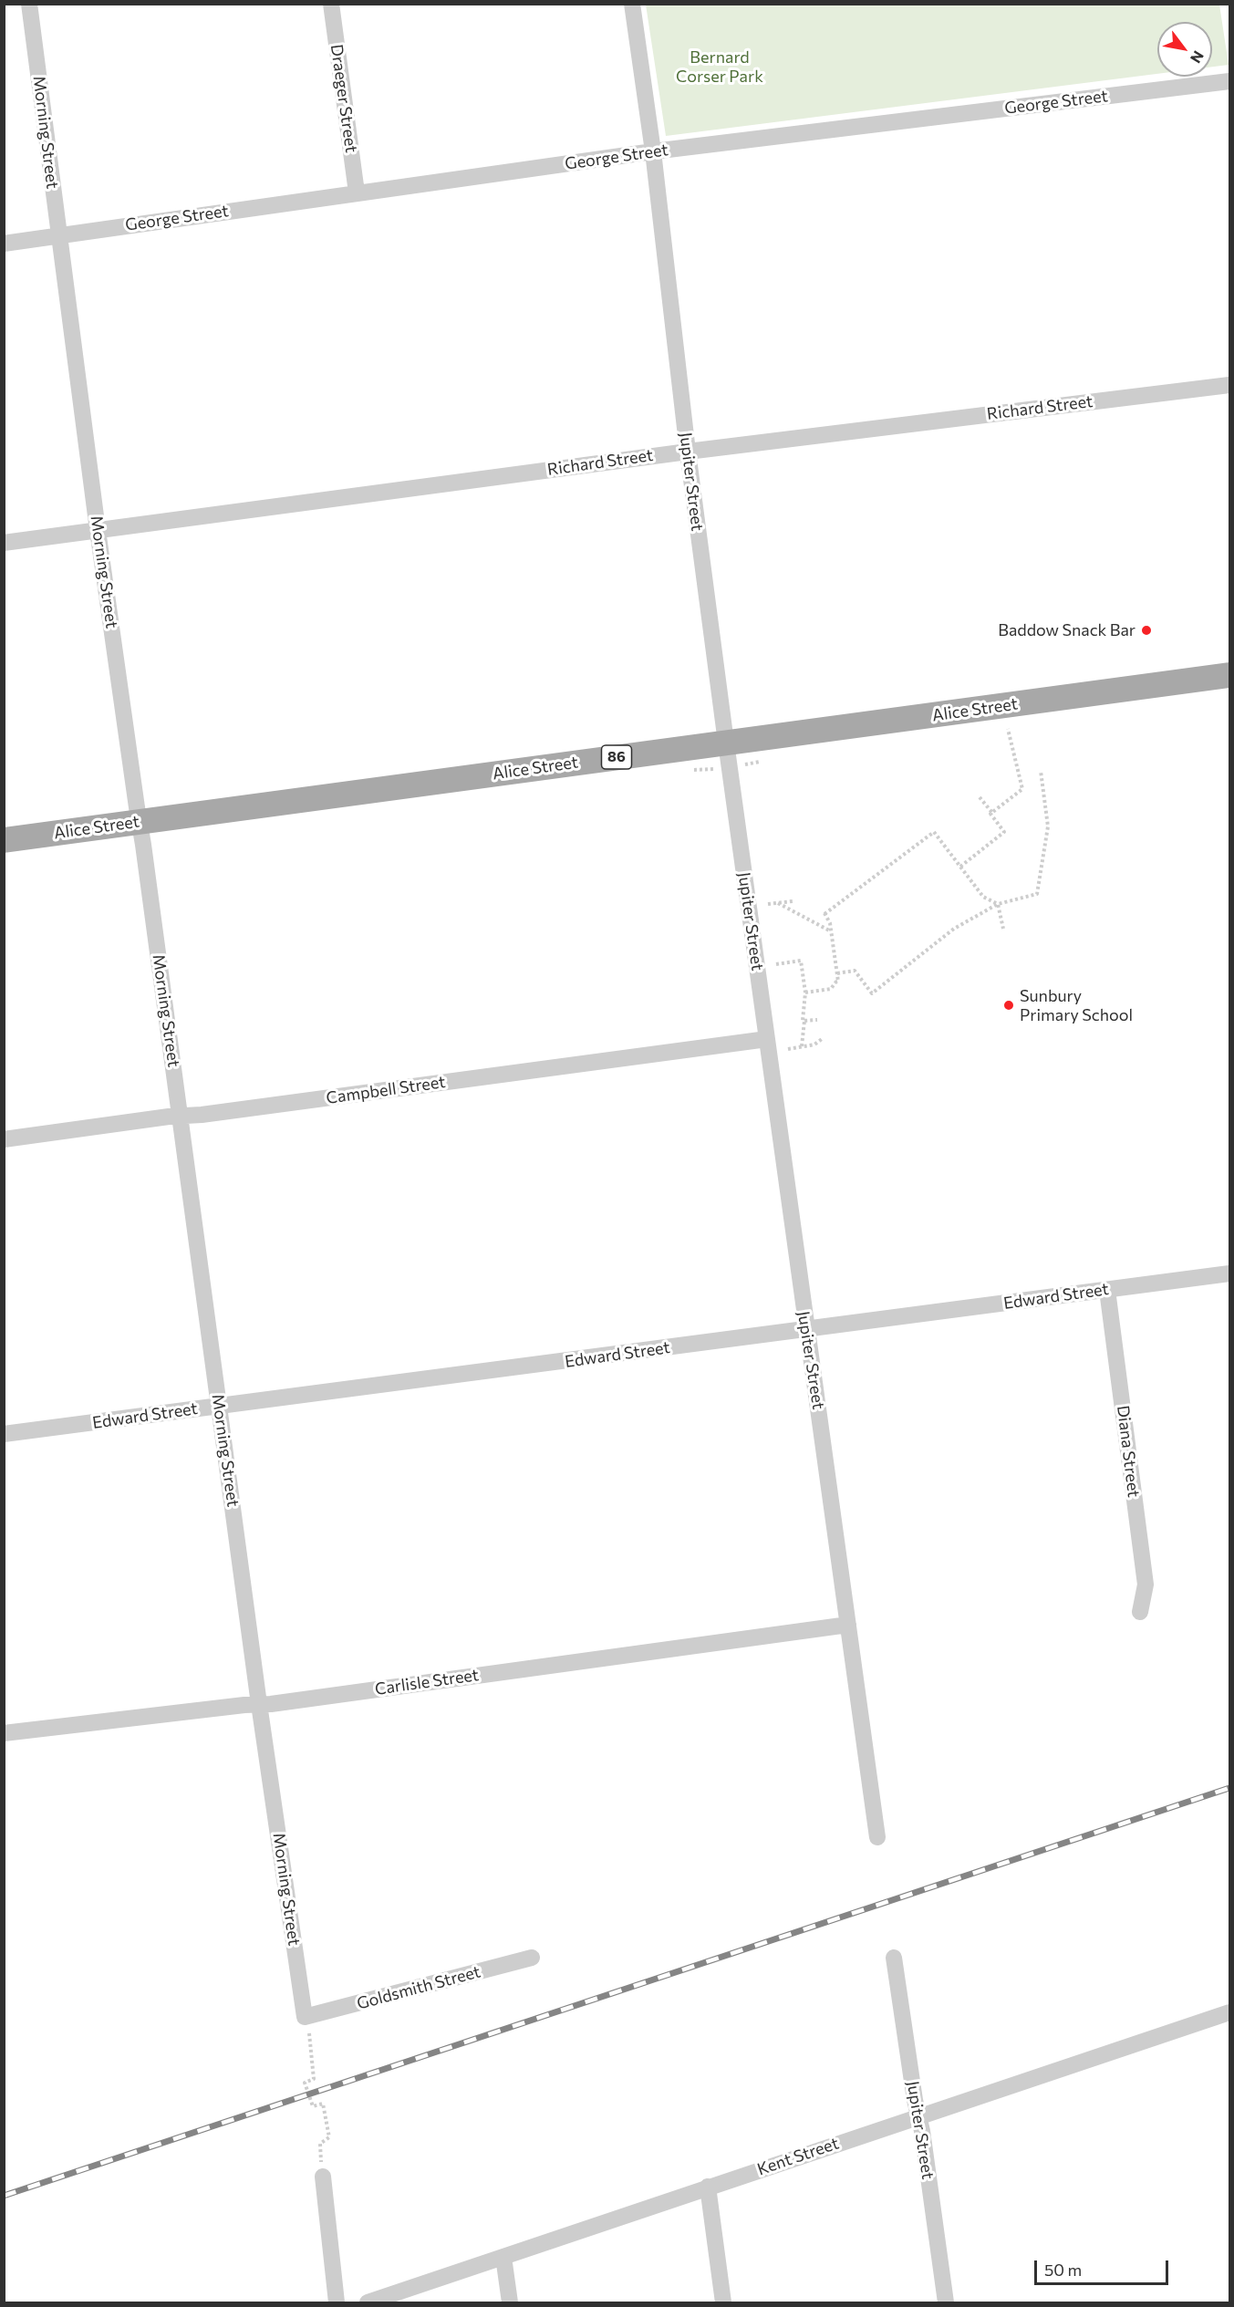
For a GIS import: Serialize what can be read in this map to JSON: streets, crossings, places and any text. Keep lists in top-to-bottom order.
{
  "streets": {
    "main road": ["Alice Street", "86"],
    "street": [
      "Draeger Street",
      "George Street",
      "Morning Street",
      "Richard Street",
      "Jupiter Street",
      "Campbell Street",
      "Edward Street",
      "Diana Street",
      "Carlisle Street",
      "Goldsmith Street",
      "Kent Street"
    ]
  },
  "crossings": [
    ["Draeger Street", "George Street"],
    ["George Street", "Morning Street"],
    ["George Street", "Jupiter Street"],
    ["Morning Street", "Richard Street"],
    ["Morning Street", "Alice Street"],
    ["Morning Street", "Campbell Street"],
    ["Morning Street", "Edward Street"],
    ["Morning Street", "Carlisle Street"],
    ["Morning Street", "Goldsmith Street"],
    ["Richard Street", "Jupiter Street"],
    ["Jupiter Street", "Alice Street"],
    ["Jupiter Street", "Campbell Street"],
    ["Jupiter Street", "Edward Street"],
    ["Jupiter Street", "Carlisle Street"],
    ["Jupiter Street", "Kent Street"],
    ["Edward Street", "Diana Street"]
  ],
  "parks": ["Bernard Corser Park"],
  "places": ["Baddow Snack Bar", "Sunbury Primary School"],
  "scale_bar": "50 m",
  "north": "bottom right"
}
